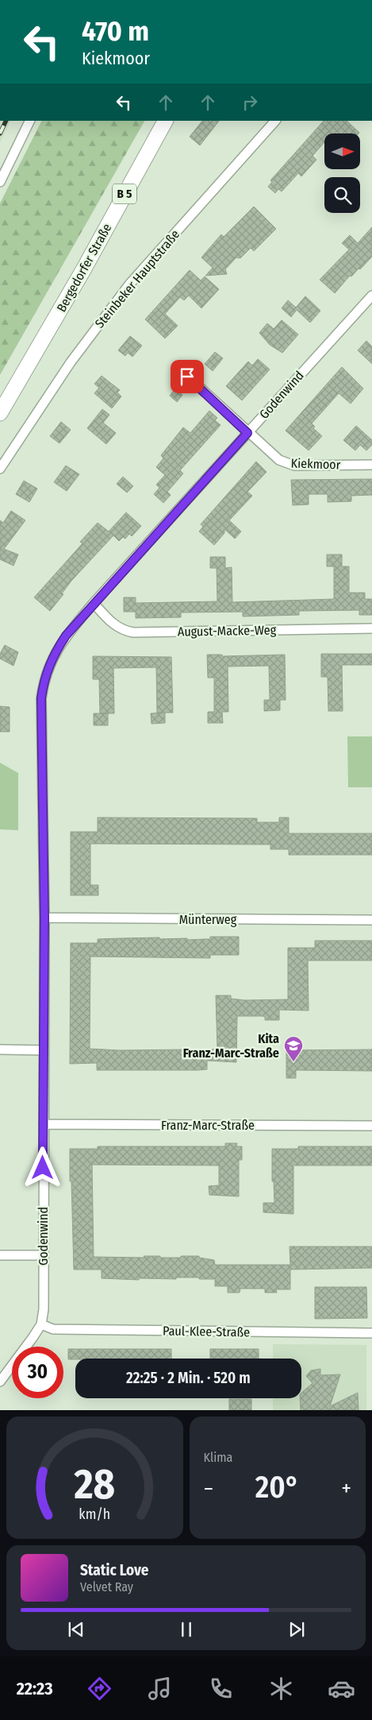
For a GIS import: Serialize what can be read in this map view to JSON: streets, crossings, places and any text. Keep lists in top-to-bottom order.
{
  "streets": {
    "main road": ["B 5", "Bergedorfer Straße"],
    "street": [
      "Steinbeker Hauptstraße",
      "Godenwind",
      "Kiekmoor",
      "August-Macke-Weg",
      "Münterweg",
      "Franz-Marc-Straße",
      "Paul-Klee-Straße"
    ]
  },
  "crossings": [
    ["Godenwind", "Kiekmoor"],
    ["Godenwind", "August-Macke-Weg"],
    ["Godenwind", "Münterweg"],
    ["Godenwind", "Franz-Marc-Straße"],
    ["Godenwind", "Paul-Klee-Straße"]
  ],
  "places": {
    "school or university": ["Kita Franz-Marc-Straße"]
  },
  "north": "right",
  "page": {
    "turn": ["470 m", "Kiekmoor"],
    "limit": "30",
    "trip": "22:25 · 2 Min. · 520 m",
    "tile": "Klima",
    "heat": ["−", "20°", "+"],
    "song": ["Static Love", "Velvet Ray"],
    "tabs": "22:23",
    "gauge": ["28", "km/h"]
  }
}
